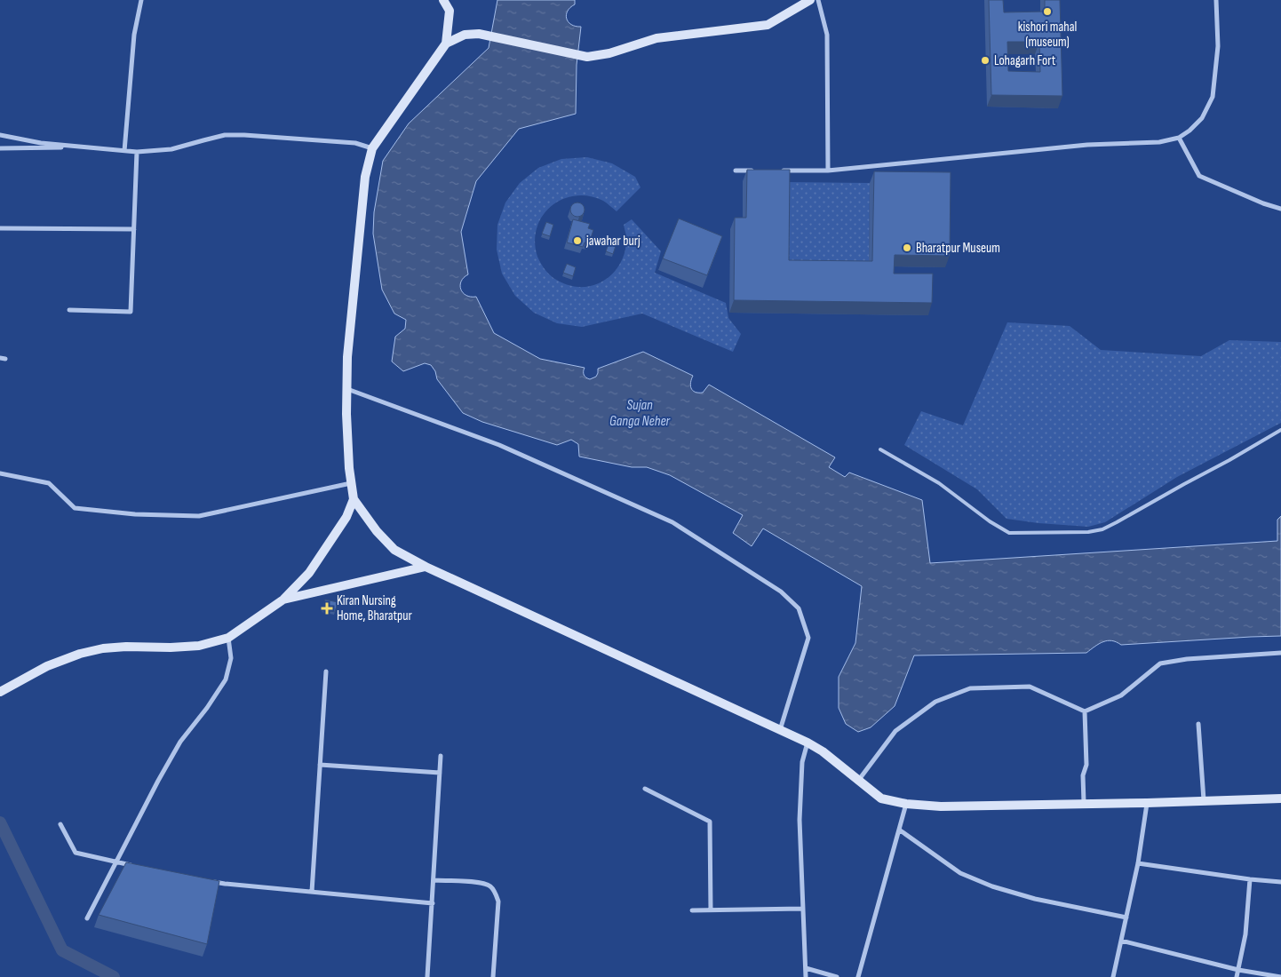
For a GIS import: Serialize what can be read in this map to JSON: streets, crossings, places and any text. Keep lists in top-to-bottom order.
{
  "water": ["Sujan Ganga Neher"],
  "places": {
    "other": [
      "kishori mahal (museum)",
      "Lohagarh Fort",
      "jawahar burj",
      "Bharatpur Museum"
    ],
    "health": ["Kiran Nursing Home, Bharatpur"]
  }
}
